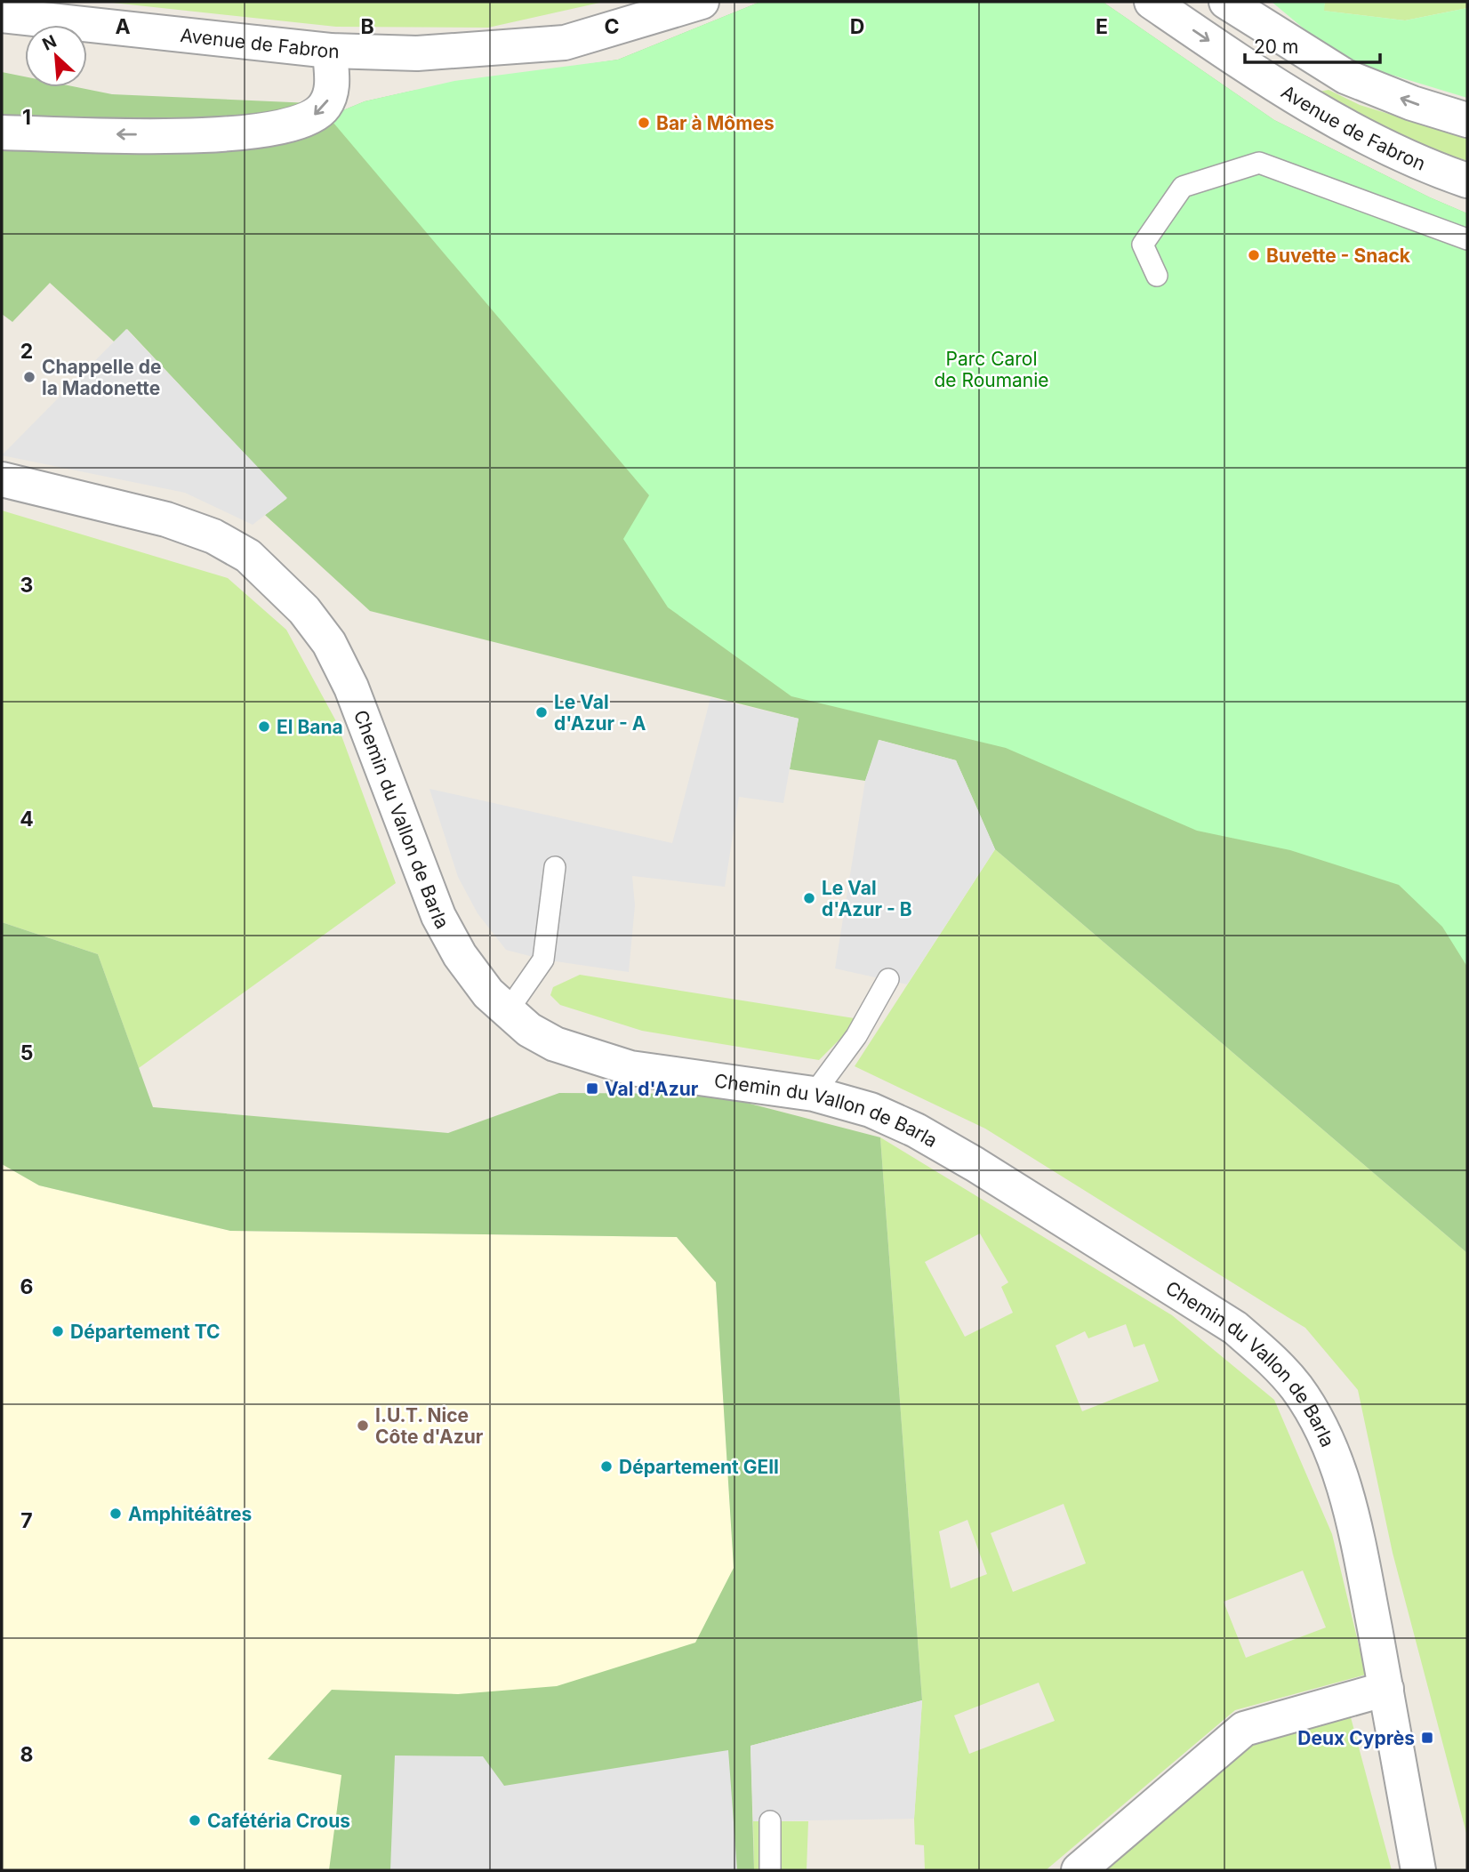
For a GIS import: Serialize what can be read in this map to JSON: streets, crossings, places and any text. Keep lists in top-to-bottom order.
{
  "streets": {
    "street": ["Avenue de Fabron", "Chemin du Vallon de Barla"]
  },
  "parks": ["Parc Carol de Roumanie"],
  "places": {
    "other": [
      "Bar à Mômes",
      "Buvette - Snack",
      "Chappelle de la Madonette",
      "Le Val d'Azur - A",
      "El Bana",
      "Le Val d'Azur - B",
      "Département TC",
      "I.U.T. Nice Côte d'Azur",
      "Département GEII",
      "Amphitéâtres",
      "Cafétéria Crous"
    ],
    "transit": ["Val d'Azur", "Deux Cyprès"]
  },
  "scale_bar": "20 m",
  "north": "top left",
  "grid": {
    "columns": [
      "A",
      "B",
      "C",
      "D",
      "E"
    ],
    "rows": [
      "1",
      "2",
      "3",
      "4",
      "5",
      "6",
      "7",
      "8"
    ]
  }
}
